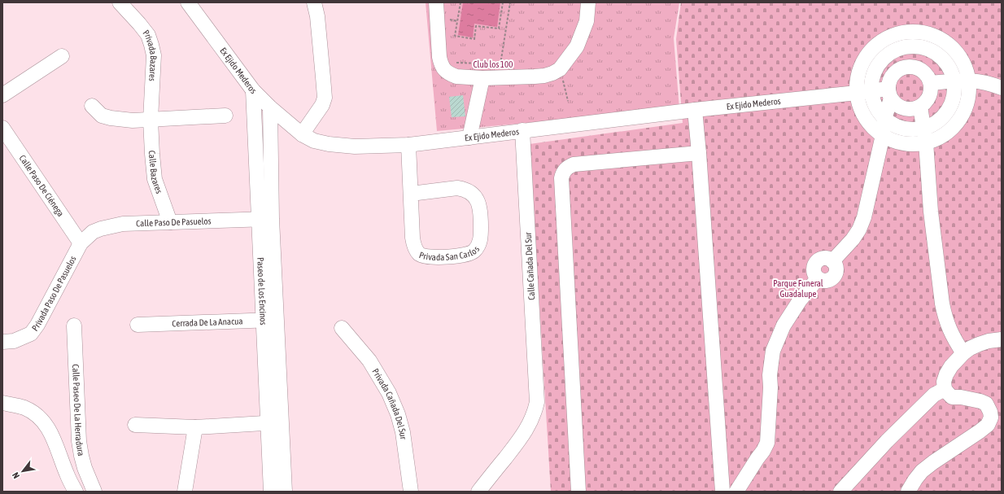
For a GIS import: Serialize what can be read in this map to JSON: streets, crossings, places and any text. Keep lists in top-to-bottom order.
{
  "streets": {
    "street": [
      "Privada Bazares",
      "Ex Ejido Mederos",
      "Calle Bazares",
      "Calle Paso De Ciénega",
      "Calle Paso De Pasuelos",
      "Privada San Carlos",
      "Calle Cañada Del Sur",
      "Paseo de Los Encinos",
      "Privada Paso De Pasuelos",
      "Cerrada De La Anacua",
      "Privada Cañada Del Sur",
      "Calle Paseo De La Herradura"
    ]
  },
  "crossings": [
    ["Privada Bazares", "Calle Bazares"],
    ["Ex Ejido Mederos", "Privada San Carlos"],
    ["Ex Ejido Mederos", "Calle Cañada Del Sur"],
    ["Ex Ejido Mederos", "Paseo de Los Encinos"],
    ["Calle Bazares", "Calle Paso De Pasuelos"],
    ["Calle Paso De Ciénega", "Calle Paso De Pasuelos"],
    ["Calle Paso De Ciénega", "Privada Paso De Pasuelos"],
    ["Calle Paso De Pasuelos", "Paseo de Los Encinos"],
    ["Calle Paso De Pasuelos", "Privada Paso De Pasuelos"],
    ["Paseo de Los Encinos", "Cerrada De La Anacua"]
  ],
  "parks": ["Club los 100", "Parque Funeral Guadalupe"],
  "north": "bottom left"
}
